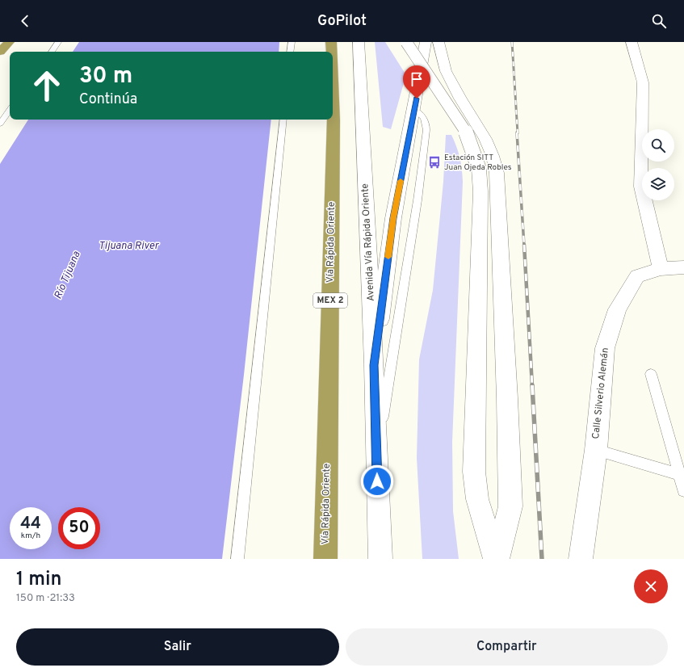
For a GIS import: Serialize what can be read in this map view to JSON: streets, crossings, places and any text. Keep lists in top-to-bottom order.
{
  "streets": {
    "highway": ["Vía Rápida Oriente", "MEX 2"],
    "main road": ["Avenida Vía Rápida Oriente", "Calle Silverio Alemán"]
  },
  "water": ["Tijuana River", "Río Tijuana"],
  "places": {
    "bus stop": ["Estación SITT Juan Ojeda Robles"]
  },
  "page": {
    "header": "GoPilot",
    "turn": ["30 m", "Continúa"],
    "speed": "44 km/h",
    "limit": "50",
    "heading": ["1 min", "150 m · 21:33"],
    "buttons": ["Salir", "Compartir"]
  }
}
